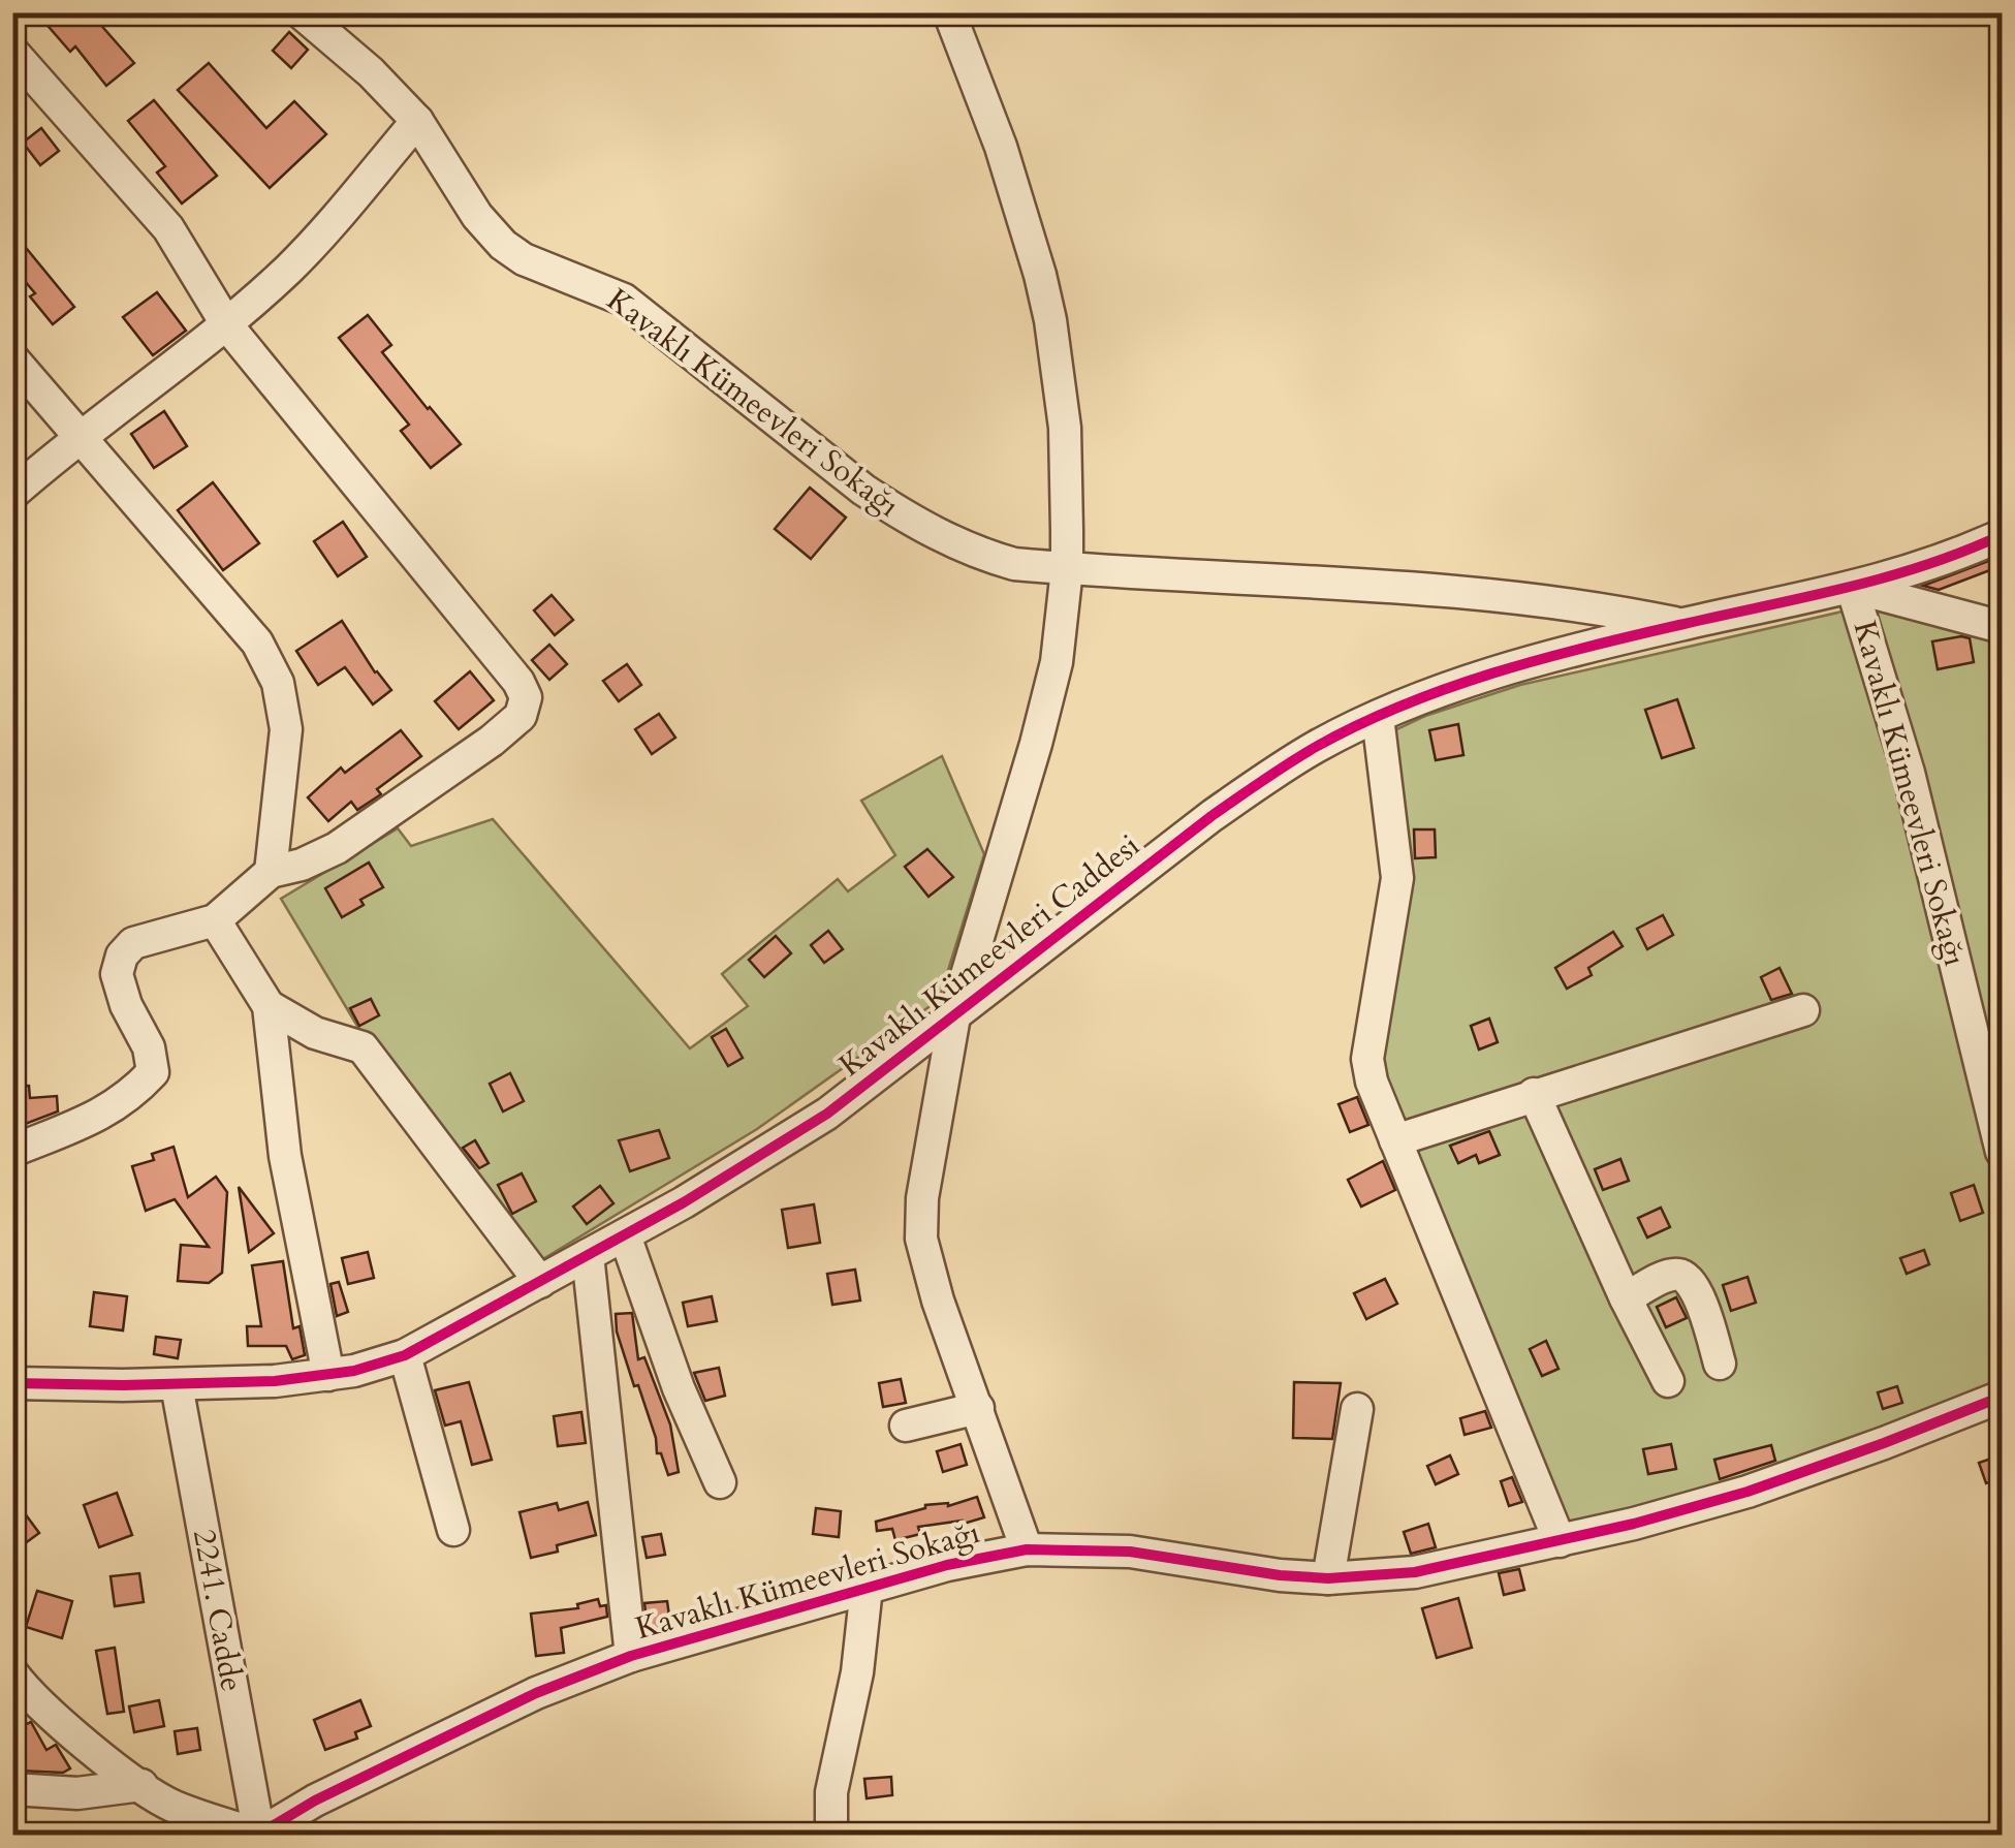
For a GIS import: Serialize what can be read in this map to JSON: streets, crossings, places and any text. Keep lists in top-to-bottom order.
{
  "streets": {
    "street": ["Kavaklı Kümeevleri Sokağı", "Kavaklı Kümeevleri Caddesi", "2241. Cadde"]
  },
  "crossings": [
    ["Kavaklı Kümeevleri Sokağı", "Kavaklı Kümeevleri Caddesi"],
    ["Kavaklı Kümeevleri Sokağı", "2241. Cadde"],
    ["Kavaklı Kümeevleri Caddesi", "2241. Cadde"]
  ]
}
